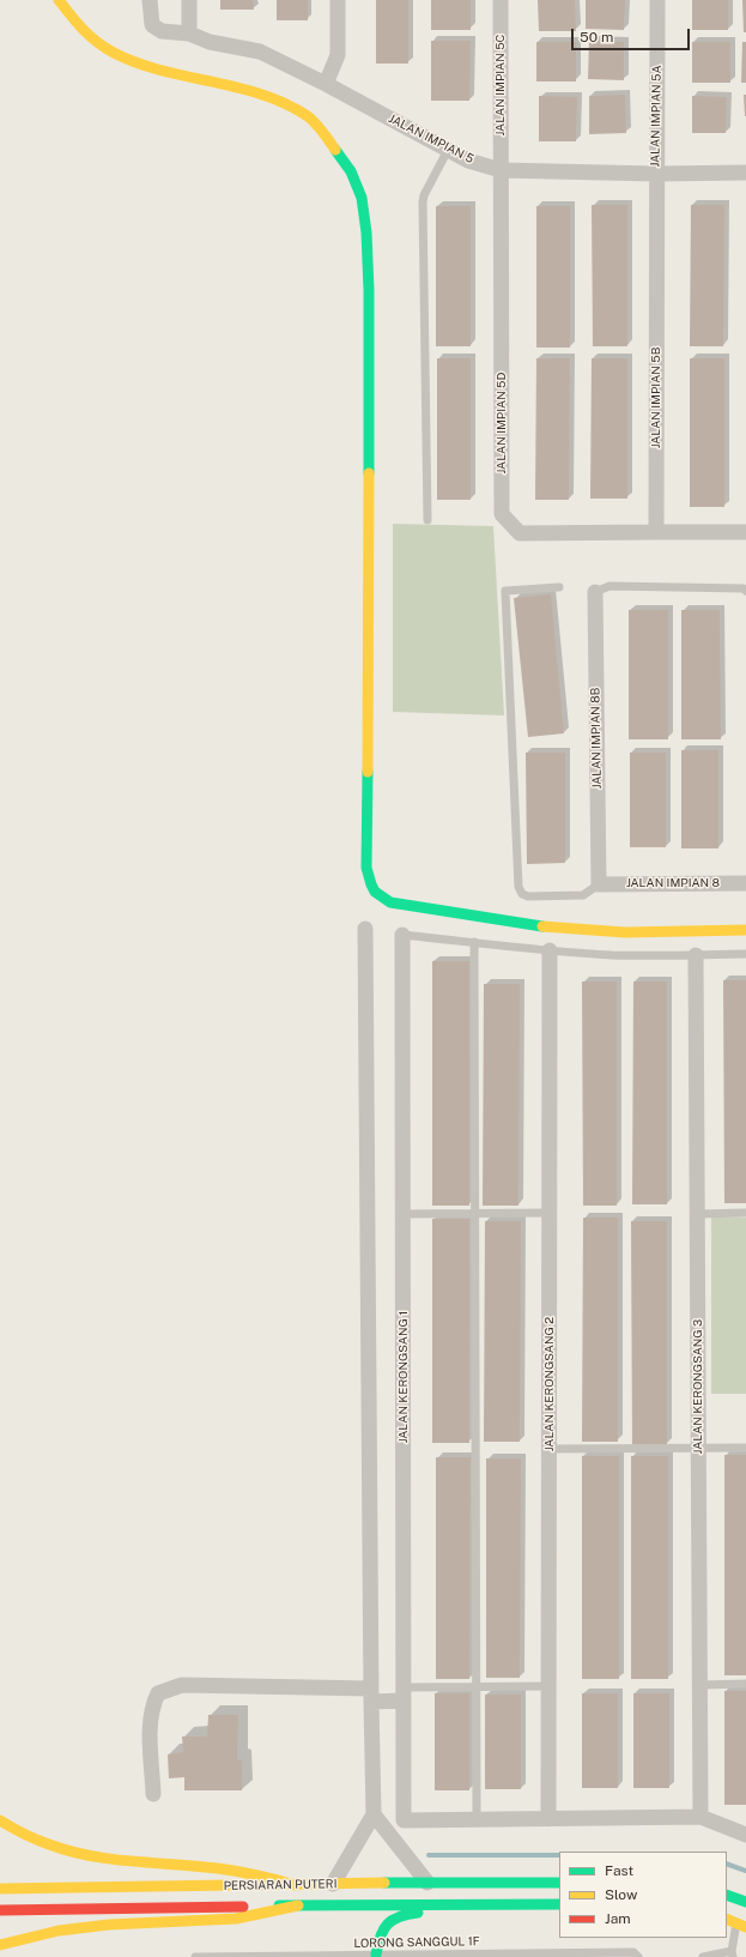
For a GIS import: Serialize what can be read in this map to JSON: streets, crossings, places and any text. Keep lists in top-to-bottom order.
{
  "streets": {
    "main road": ["PERSIARAN PUTERI"],
    "street": [
      "JALAN IMPIAN 5C",
      "JALAN IMPIAN 5A",
      "JALAN IMPIAN 5",
      "JALAN IMPIAN 5B",
      "JALAN IMPIAN 5D",
      "JALAN IMPIAN 8B",
      "JALAN IMPIAN 8",
      "JALAN KERONGSANG 1",
      "JALAN KERONGSANG 2",
      "JALAN KERONGSANG 3"
    ],
    "lane": ["LORONG SANGGUL 1F"]
  },
  "crossings": [
    ["JALAN IMPIAN 5C", "JALAN IMPIAN 5"],
    ["JALAN IMPIAN 5C", "JALAN IMPIAN 5D"],
    ["JALAN IMPIAN 5A", "JALAN IMPIAN 5"],
    ["JALAN IMPIAN 5A", "JALAN IMPIAN 5B"],
    ["JALAN IMPIAN 5", "JALAN IMPIAN 5B"],
    ["JALAN IMPIAN 5", "JALAN IMPIAN 5D"],
    ["JALAN IMPIAN 5B", "JALAN IMPIAN 5D"],
    ["JALAN IMPIAN 8B", "JALAN IMPIAN 8"]
  ],
  "legend": ["Fast", "Slow", "Jam"],
  "scale_bar": "50 m"
}
